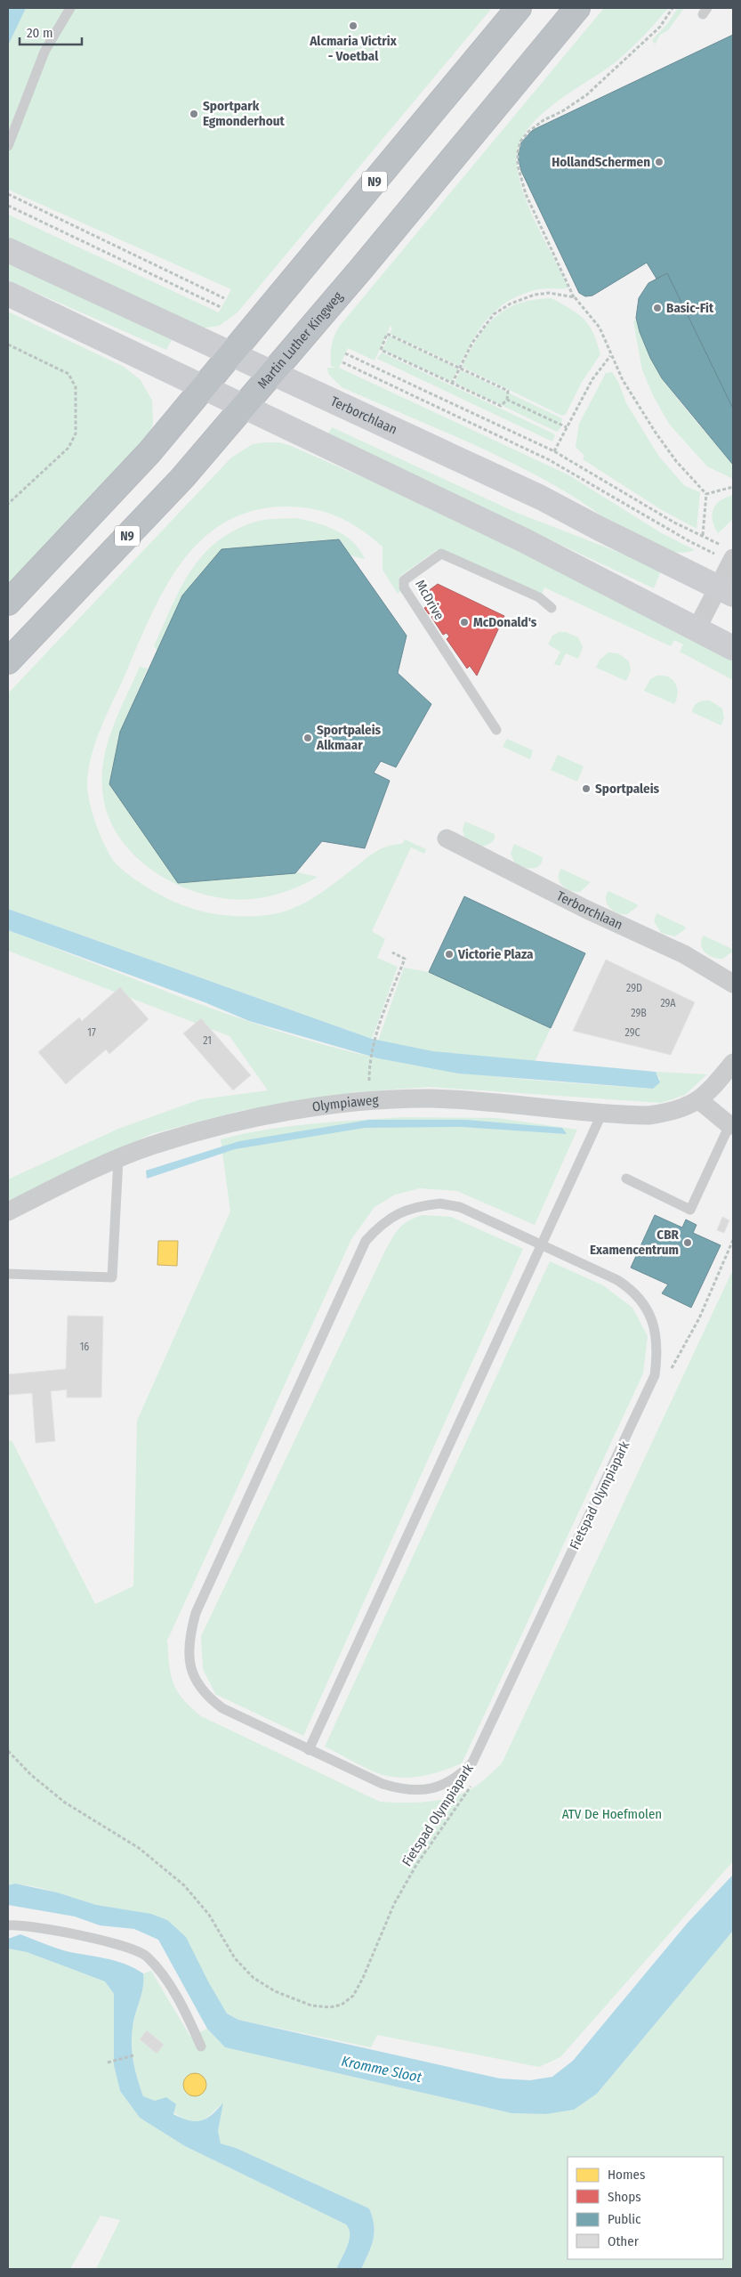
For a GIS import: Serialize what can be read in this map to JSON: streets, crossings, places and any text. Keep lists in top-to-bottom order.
{
  "streets": {
    "highway": ["N9", "Martin Luther Kingweg"],
    "main road": ["Terborchlaan"],
    "street": ["Olympiaweg"],
    "lane": ["McDrive"],
    "path": ["Fietspad Olympiapark"]
  },
  "crossings": [
    ["N9", "Terborchlaan"],
    ["Martin Luther Kingweg", "Terborchlaan"]
  ],
  "water": ["Kromme Sloot"],
  "parks": ["ATV De Hoefmolen"],
  "places": [
    "Alcmaria Victrix - Voetbal",
    "Sportpark Egmonderhout",
    "HollandSchermen",
    "Basic-Fit",
    "McDonald's",
    "Sportpaleis Alkmaar",
    "Sportpaleis",
    "Victorie Plaza",
    "CBR Examencentrum"
  ],
  "house_numbers": [
    "29D",
    "29A",
    "29B",
    "17",
    "29C",
    "21",
    "16"
  ],
  "legend": [
    "Homes",
    "Shops",
    "Public",
    "Other"
  ],
  "scale_bar": "20 m"
}
